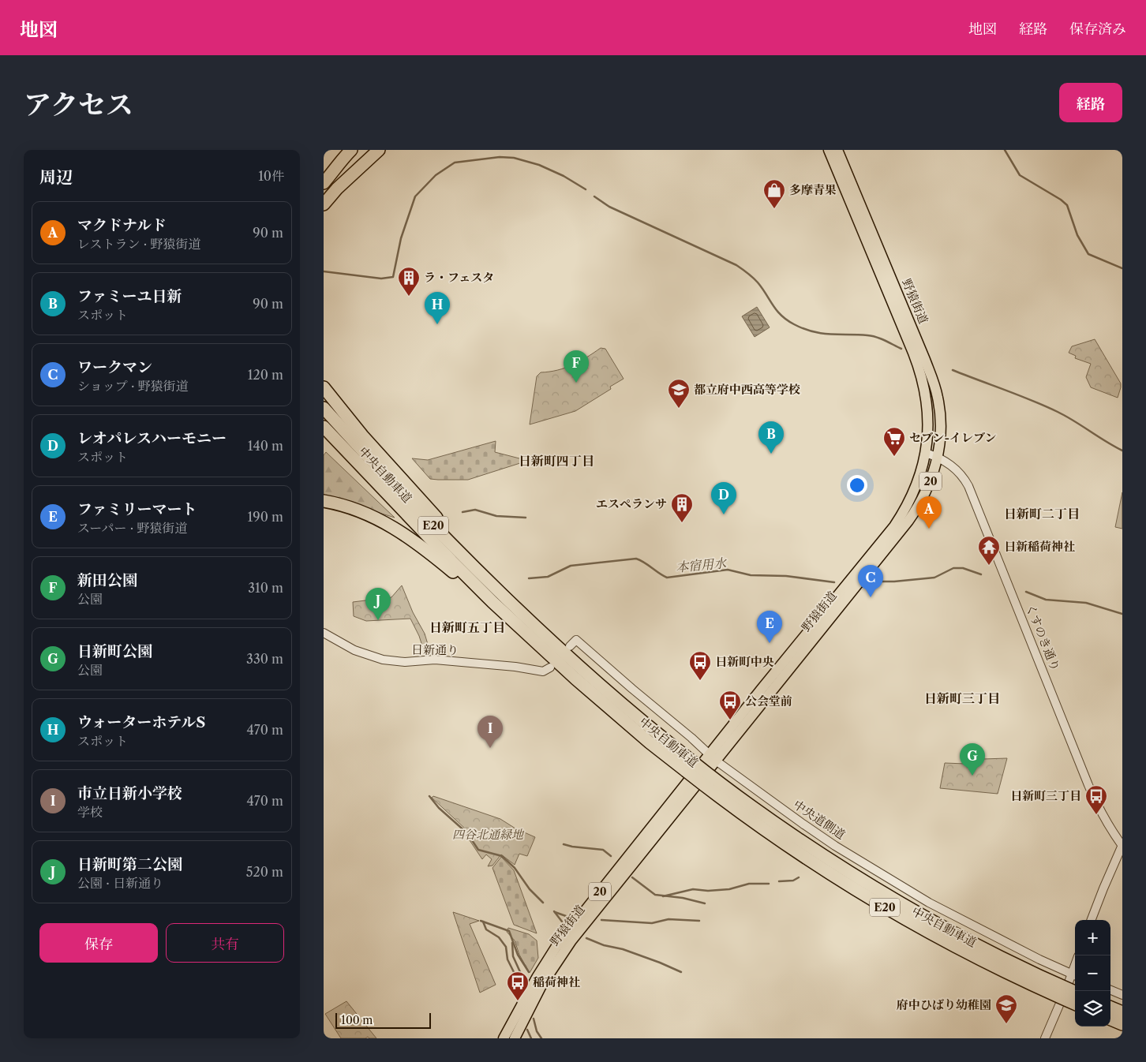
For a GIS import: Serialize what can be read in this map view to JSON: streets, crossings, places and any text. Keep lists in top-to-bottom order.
{
  "streets": {
    "highway": ["中央自動車道", "E20"],
    "main road": ["野猿街道", "20"],
    "street": ["くすのき通り", "日新通り", "中央道側道"]
  },
  "crossings": [
    ["野猿街道", "くすのき通り"],
    ["野猿街道", "中央道側道"]
  ],
  "districts": [
    "日新町四丁目",
    "日新町二丁目",
    "日新町五丁目",
    "日新町三丁目"
  ],
  "water": ["本宿用水"],
  "parks": ["四谷北通緑地"],
  "places": {
    "shop": ["多摩青果"],
    "building": ["ラ・フェスタ", "エスペランサ"],
    "school or university": ["都立府中西高等学校", "府中ひばり幼稚園"],
    "supermarket": ["セブン-イレブン"],
    "temple": ["日新稲荷神社"],
    "bus stop": [
      "日新町中央",
      "公会堂前",
      "日新町三丁目",
      "稲荷神社"
    ]
  },
  "scale_bar": "100 m",
  "page": {
    "header": "地図",
    "nav": ["地図", "経路", "保存済み"],
    "title": "アクセス",
    "buttons": [
      "経路",
      ["保存", "共有"]
    ],
    "heading": ["周辺", "10件"],
    "list": [
      {
        "mark": "A",
        "name": "マクドナルド",
        "note": "レストラン · 野猿街道",
        "value": "90 m"
      },
      {
        "mark": "B",
        "name": "ファミーユ日新",
        "note": "スポット",
        "value": "90 m"
      },
      {
        "mark": "C",
        "name": "ワークマン",
        "note": "ショップ · 野猿街道",
        "value": "120 m"
      },
      {
        "mark": "D",
        "name": "レオパレスハーモニー",
        "note": "スポット",
        "value": "140 m"
      },
      {
        "mark": "E",
        "name": "ファミリーマート",
        "note": "スーパー · 野猿街道",
        "value": "190 m"
      },
      {
        "mark": "F",
        "name": "新田公園",
        "note": "公園",
        "value": "310 m"
      },
      {
        "mark": "G",
        "name": "日新町公園",
        "note": "公園",
        "value": "330 m"
      },
      {
        "mark": "H",
        "name": "ウォーターホテルS",
        "note": "スポット",
        "value": "470 m"
      },
      {
        "mark": "I",
        "name": "市立日新小学校",
        "note": "学校",
        "value": "470 m"
      },
      {
        "mark": "J",
        "name": "日新町第二公園",
        "note": "公園 · 日新通り",
        "value": "520 m"
      }
    ],
    "pins": [
      "H",
      "F",
      "B",
      "D",
      "A",
      "C",
      "J",
      "E",
      "I",
      "G"
    ],
    "map_buttons": ["+", "−"],
    "scale": "100 m"
  }
}
